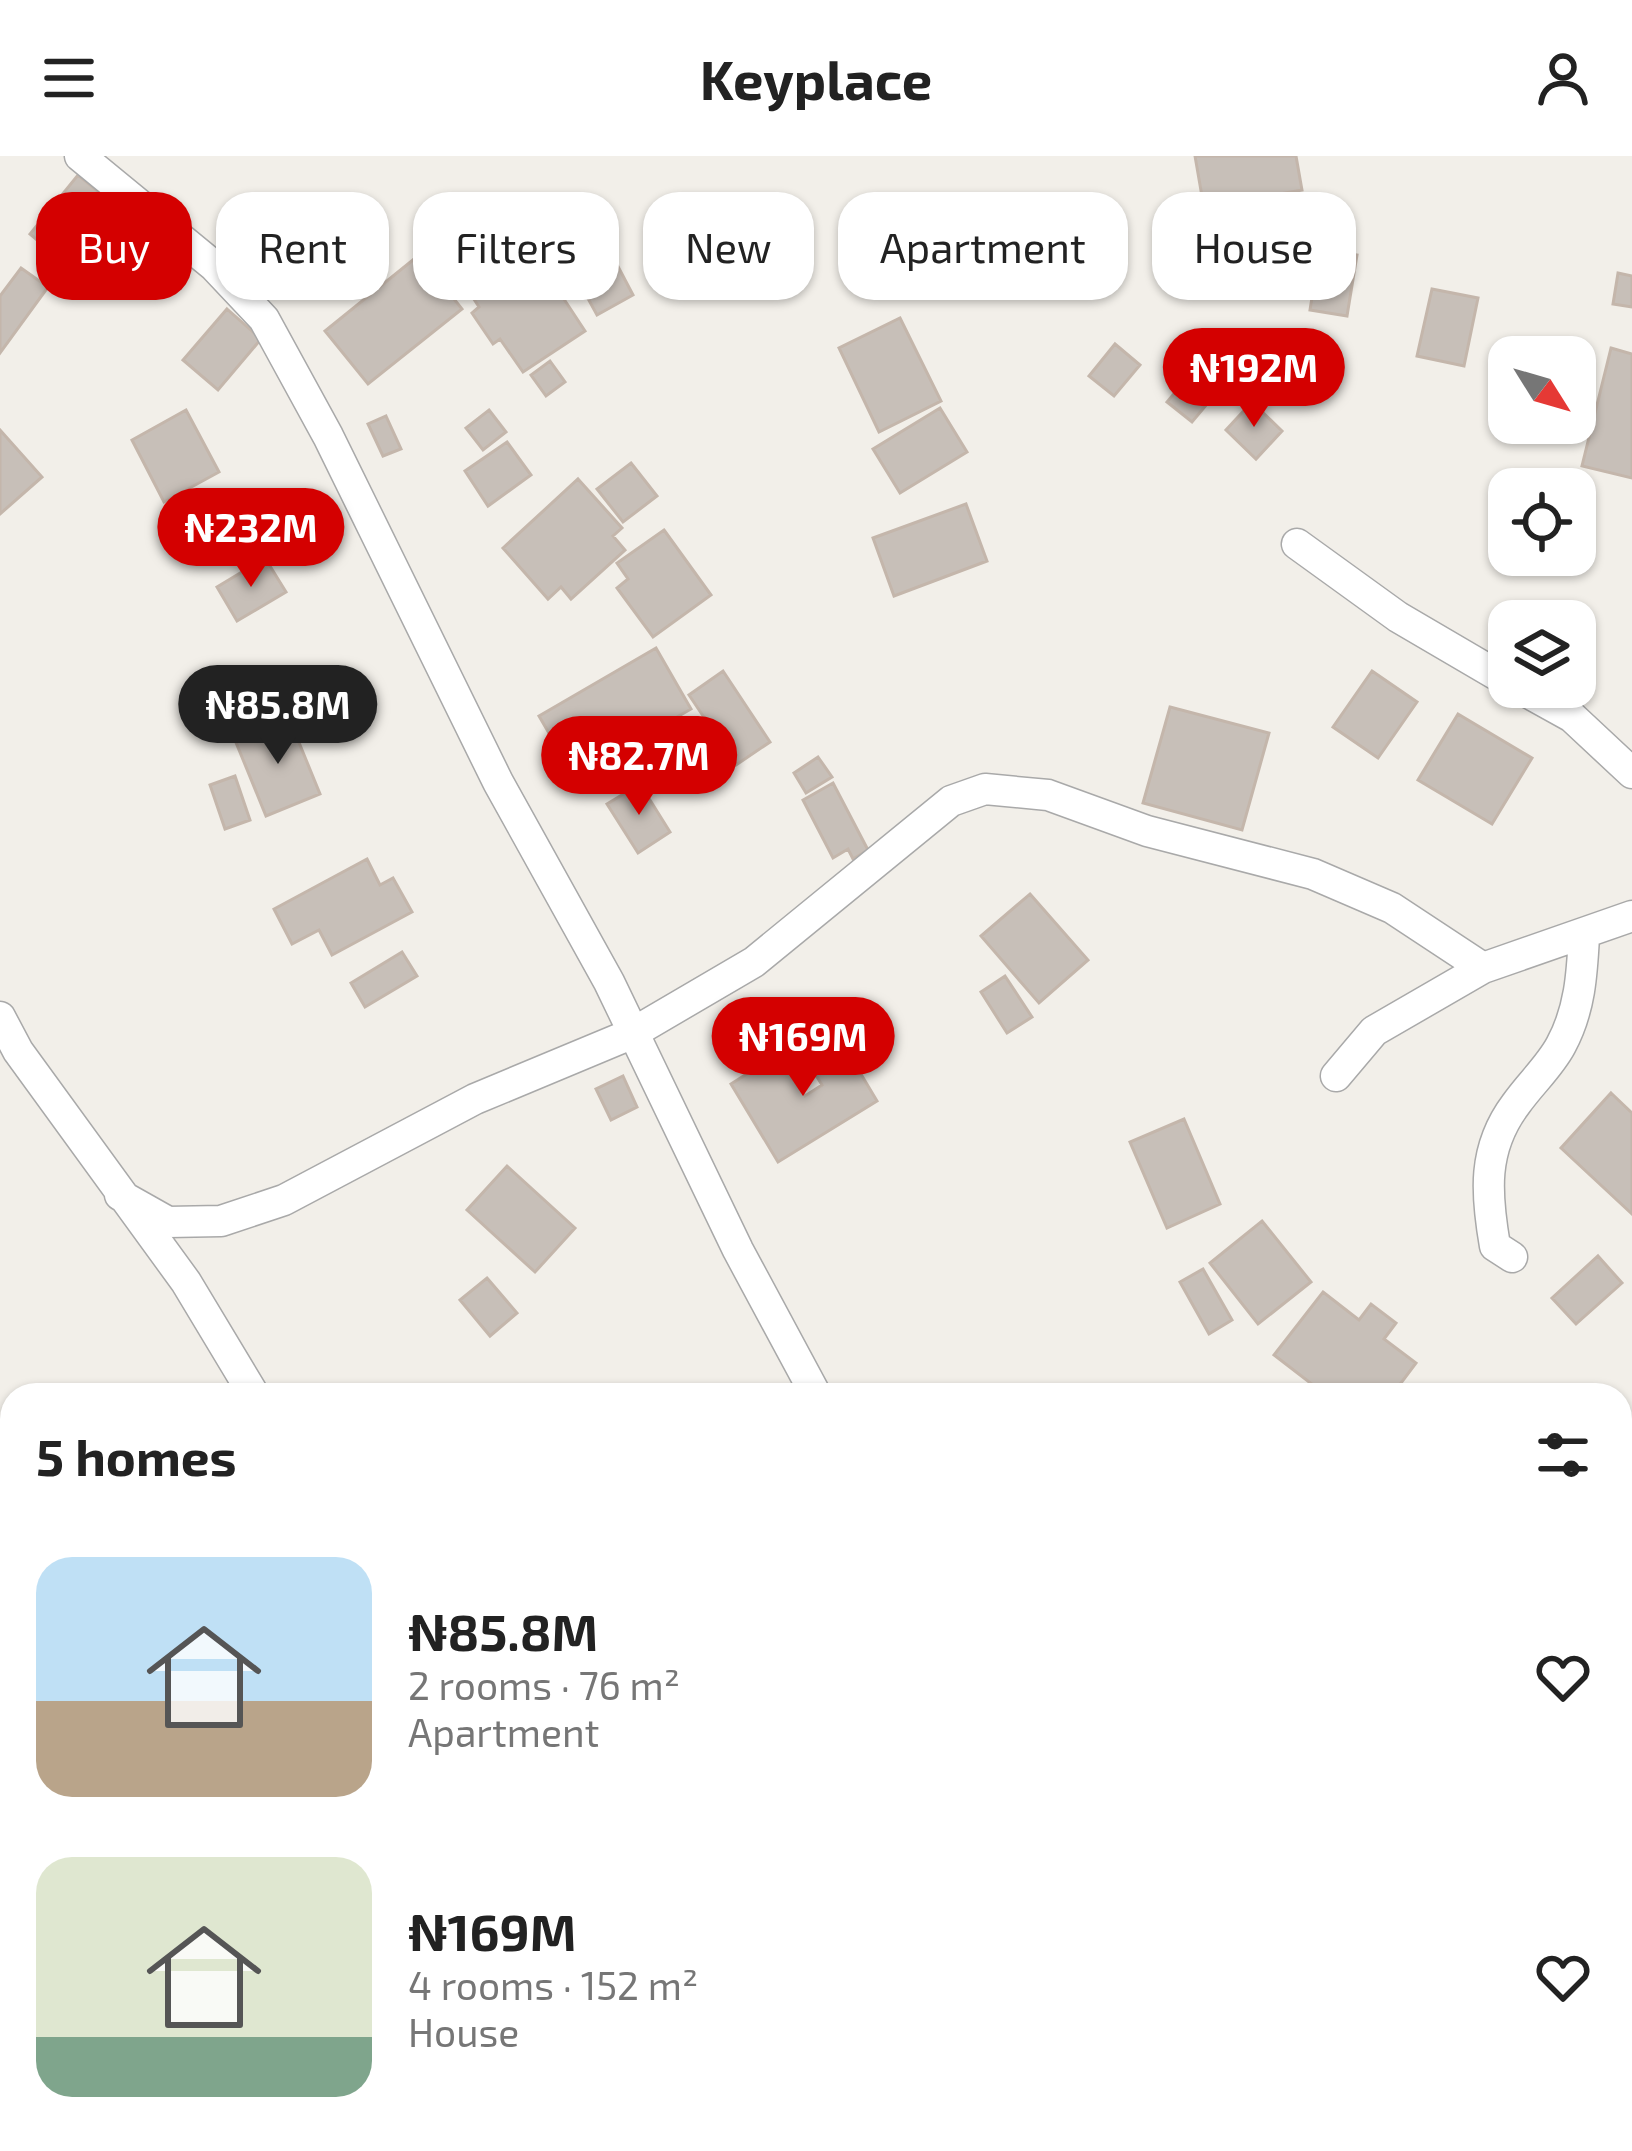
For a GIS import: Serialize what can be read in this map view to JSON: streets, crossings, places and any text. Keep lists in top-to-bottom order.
{
  "north": "bottom right",
  "page": {
    "header": "Keyplace",
    "chip": [
      "Buy",
      "Rent",
      "Filters",
      "New",
      "Apartment",
      "House"
    ],
    "price": [
      "₦192M",
      "₦232M",
      "₦85.8M",
      "₦82.7M",
      "₦169M"
    ],
    "heading": "5 homes",
    "list": [
      {
        "name": "₦85.8M",
        "note": "2 rooms · 76 m² · Apartment"
      },
      {
        "name": "₦169M",
        "note": "4 rooms · 152 m² · House"
      }
    ]
  }
}
